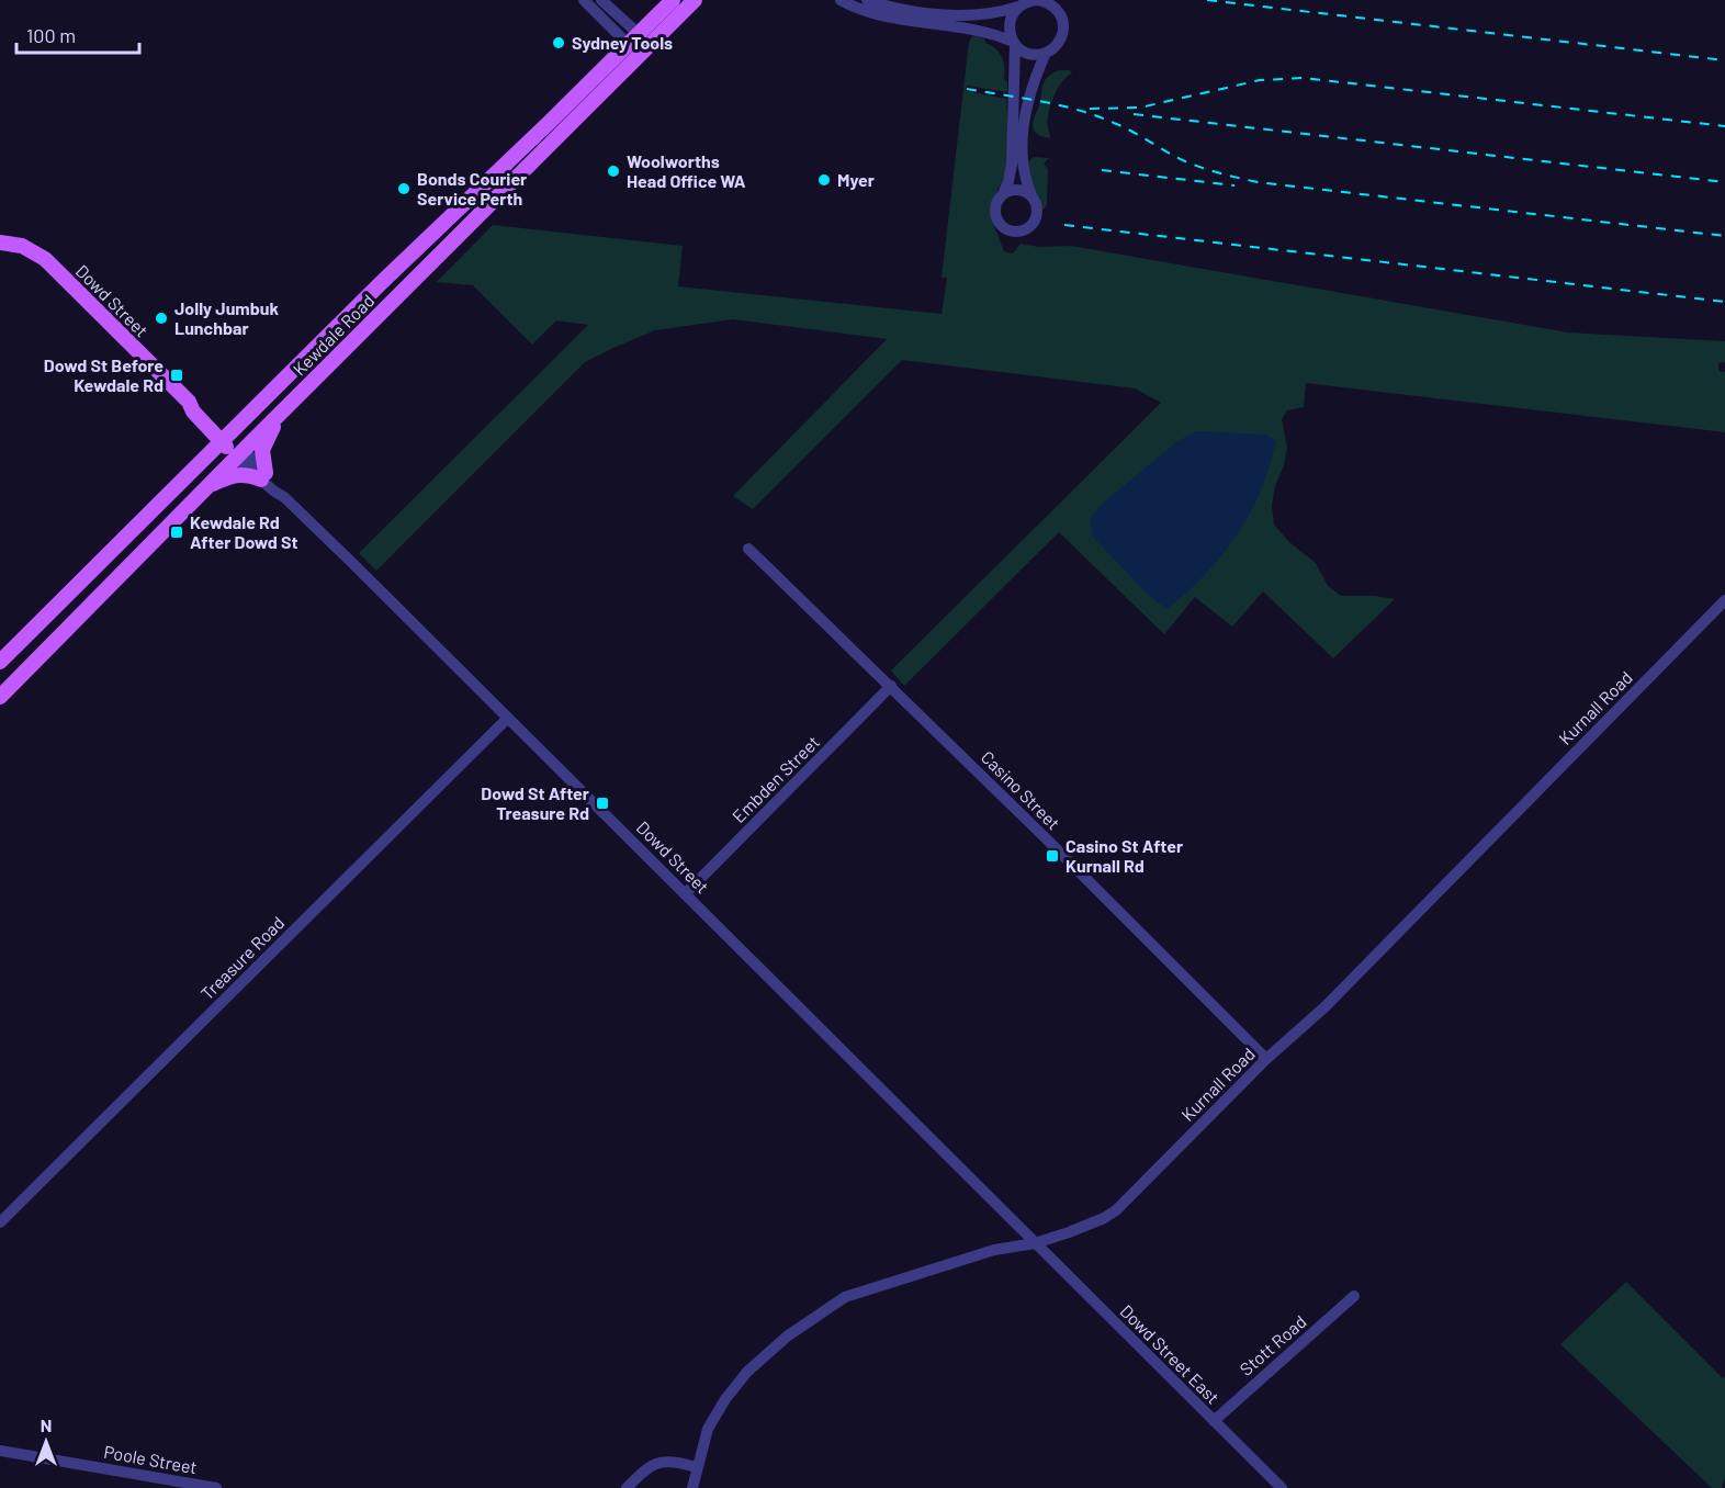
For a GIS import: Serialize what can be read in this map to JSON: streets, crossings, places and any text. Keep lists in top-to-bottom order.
{
  "streets": {
    "main road": ["Dowd Street", "Kewdale Road"],
    "street": [
      "Kurnall Road",
      "Embden Street",
      "Casino Street",
      "Treasure Road",
      "Stott Road",
      "Dowd Street East",
      "Poole Street"
    ]
  },
  "crossings": [
    ["Dowd Street", "Kewdale Road"],
    ["Dowd Street", "Kurnall Road"],
    ["Dowd Street", "Embden Street"],
    ["Dowd Street", "Treasure Road"],
    ["Dowd Street", "Dowd Street East"],
    ["Kurnall Road", "Casino Street"],
    ["Kurnall Road", "Dowd Street East"],
    ["Embden Street", "Casino Street"],
    ["Stott Road", "Dowd Street East"]
  ],
  "places": {
    "other": [
      "Sydney Tools",
      "Woolworths Head Office WA",
      "Myer",
      "Bonds Courier Service Perth",
      "Jolly Jumbuk Lunchbar"
    ],
    "transit": [
      "Dowd St Before Kewdale Rd",
      "Kewdale Rd After Dowd St",
      "Dowd St After Treasure Rd",
      "Casino St After Kurnall Rd"
    ]
  },
  "scale_bar": "100 m",
  "north": "top"
}
